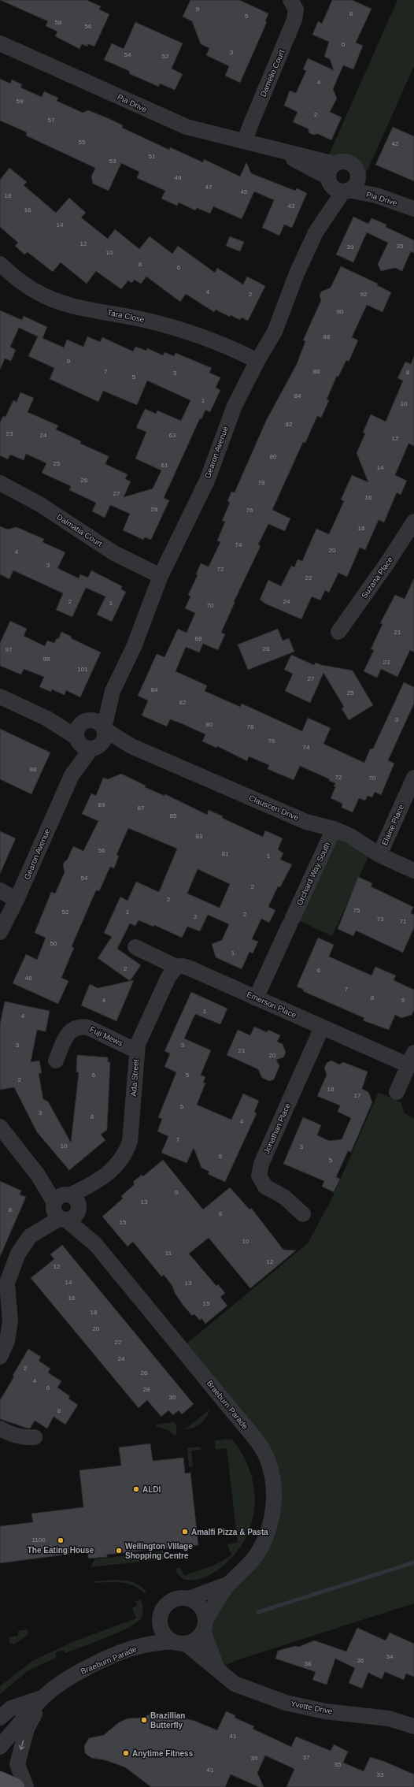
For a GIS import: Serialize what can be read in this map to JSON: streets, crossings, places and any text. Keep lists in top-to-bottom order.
{
  "streets": {
    "street": [
      "Damelio Court",
      "Pia Drive",
      "Tara Close",
      "Gearon Avenue",
      "Dalmatia Court",
      "Suzana Place",
      "Clauscen Drive",
      "Elaine Place",
      "Orchard Way South",
      "Emerson Place",
      "Fuji Mews",
      "Ada Street",
      "Jonathan Place",
      "Braeburn Parade",
      "Yvette Drive"
    ]
  },
  "crossings": [
    ["Damelio Court", "Pia Drive"],
    ["Pia Drive", "Gearon Avenue"],
    ["Tara Close", "Gearon Avenue"],
    ["Gearon Avenue", "Dalmatia Court"],
    ["Gearon Avenue", "Clauscen Drive"],
    ["Clauscen Drive", "Elaine Place"],
    ["Clauscen Drive", "Orchard Way South"],
    ["Orchard Way South", "Emerson Place"],
    ["Emerson Place", "Ada Street"],
    ["Emerson Place", "Jonathan Place"],
    ["Fuji Mews", "Ada Street"],
    ["Ada Street", "Braeburn Parade"],
    ["Braeburn Parade", "Yvette Drive"]
  ],
  "places": [
    "ALDI",
    "Amalfi Pizza & Pasta",
    "The Eating House",
    "Wellington Village Shopping Centre",
    "Brazillian Butterfly",
    "Anytime Fitness"
  ],
  "house_numbers": [
    "9",
    "8",
    "5",
    "58",
    "56",
    "6",
    "3",
    "54",
    "52",
    "4",
    "59",
    "2",
    "57",
    "55",
    "42",
    "51",
    "53",
    "49",
    "47",
    "45",
    "18",
    "43",
    "16",
    "14",
    "12",
    "35",
    "39",
    "10",
    "8",
    "6",
    "4",
    "2",
    "92",
    "90",
    "88",
    "9",
    "7",
    "86",
    "8",
    "3",
    "5",
    "84",
    "1",
    "10",
    "82",
    "23",
    "24",
    "63",
    "12",
    "80",
    "25",
    "61",
    "14",
    "26",
    "78",
    "27",
    "16",
    "28",
    "76",
    "18",
    "74",
    "20",
    "4",
    "3",
    "72",
    "22",
    "2",
    "24",
    "1",
    "70",
    "21",
    "68",
    "26",
    "97",
    "99",
    "23",
    "101",
    "27",
    "84",
    "25",
    "82",
    "3",
    "80",
    "78",
    "76",
    "74",
    "88",
    "72",
    "70",
    "89",
    "87",
    "85",
    "83",
    "56",
    "81",
    "1",
    "54",
    "2",
    "2",
    "75",
    "52",
    "1",
    "2",
    "3",
    "73",
    "71",
    "50",
    "1",
    "2",
    "6",
    "48",
    "7",
    "8",
    "4",
    "9",
    "1",
    "4",
    "3",
    "3",
    "21",
    "20",
    "6",
    "5",
    "2",
    "18",
    "17",
    "5",
    "3",
    "8",
    "4",
    "7",
    "10",
    "3",
    "6",
    "5",
    "9",
    "13",
    "8",
    "8",
    "15",
    "10",
    "11",
    "12",
    "12",
    "14",
    "13",
    "16",
    "15",
    "18",
    "20",
    "22",
    "24",
    "2",
    "26",
    "4",
    "6",
    "28",
    "30",
    "8",
    "1100",
    "34",
    "36",
    "38",
    "41",
    "37",
    "39",
    "35",
    "41",
    "33"
  ]
}
